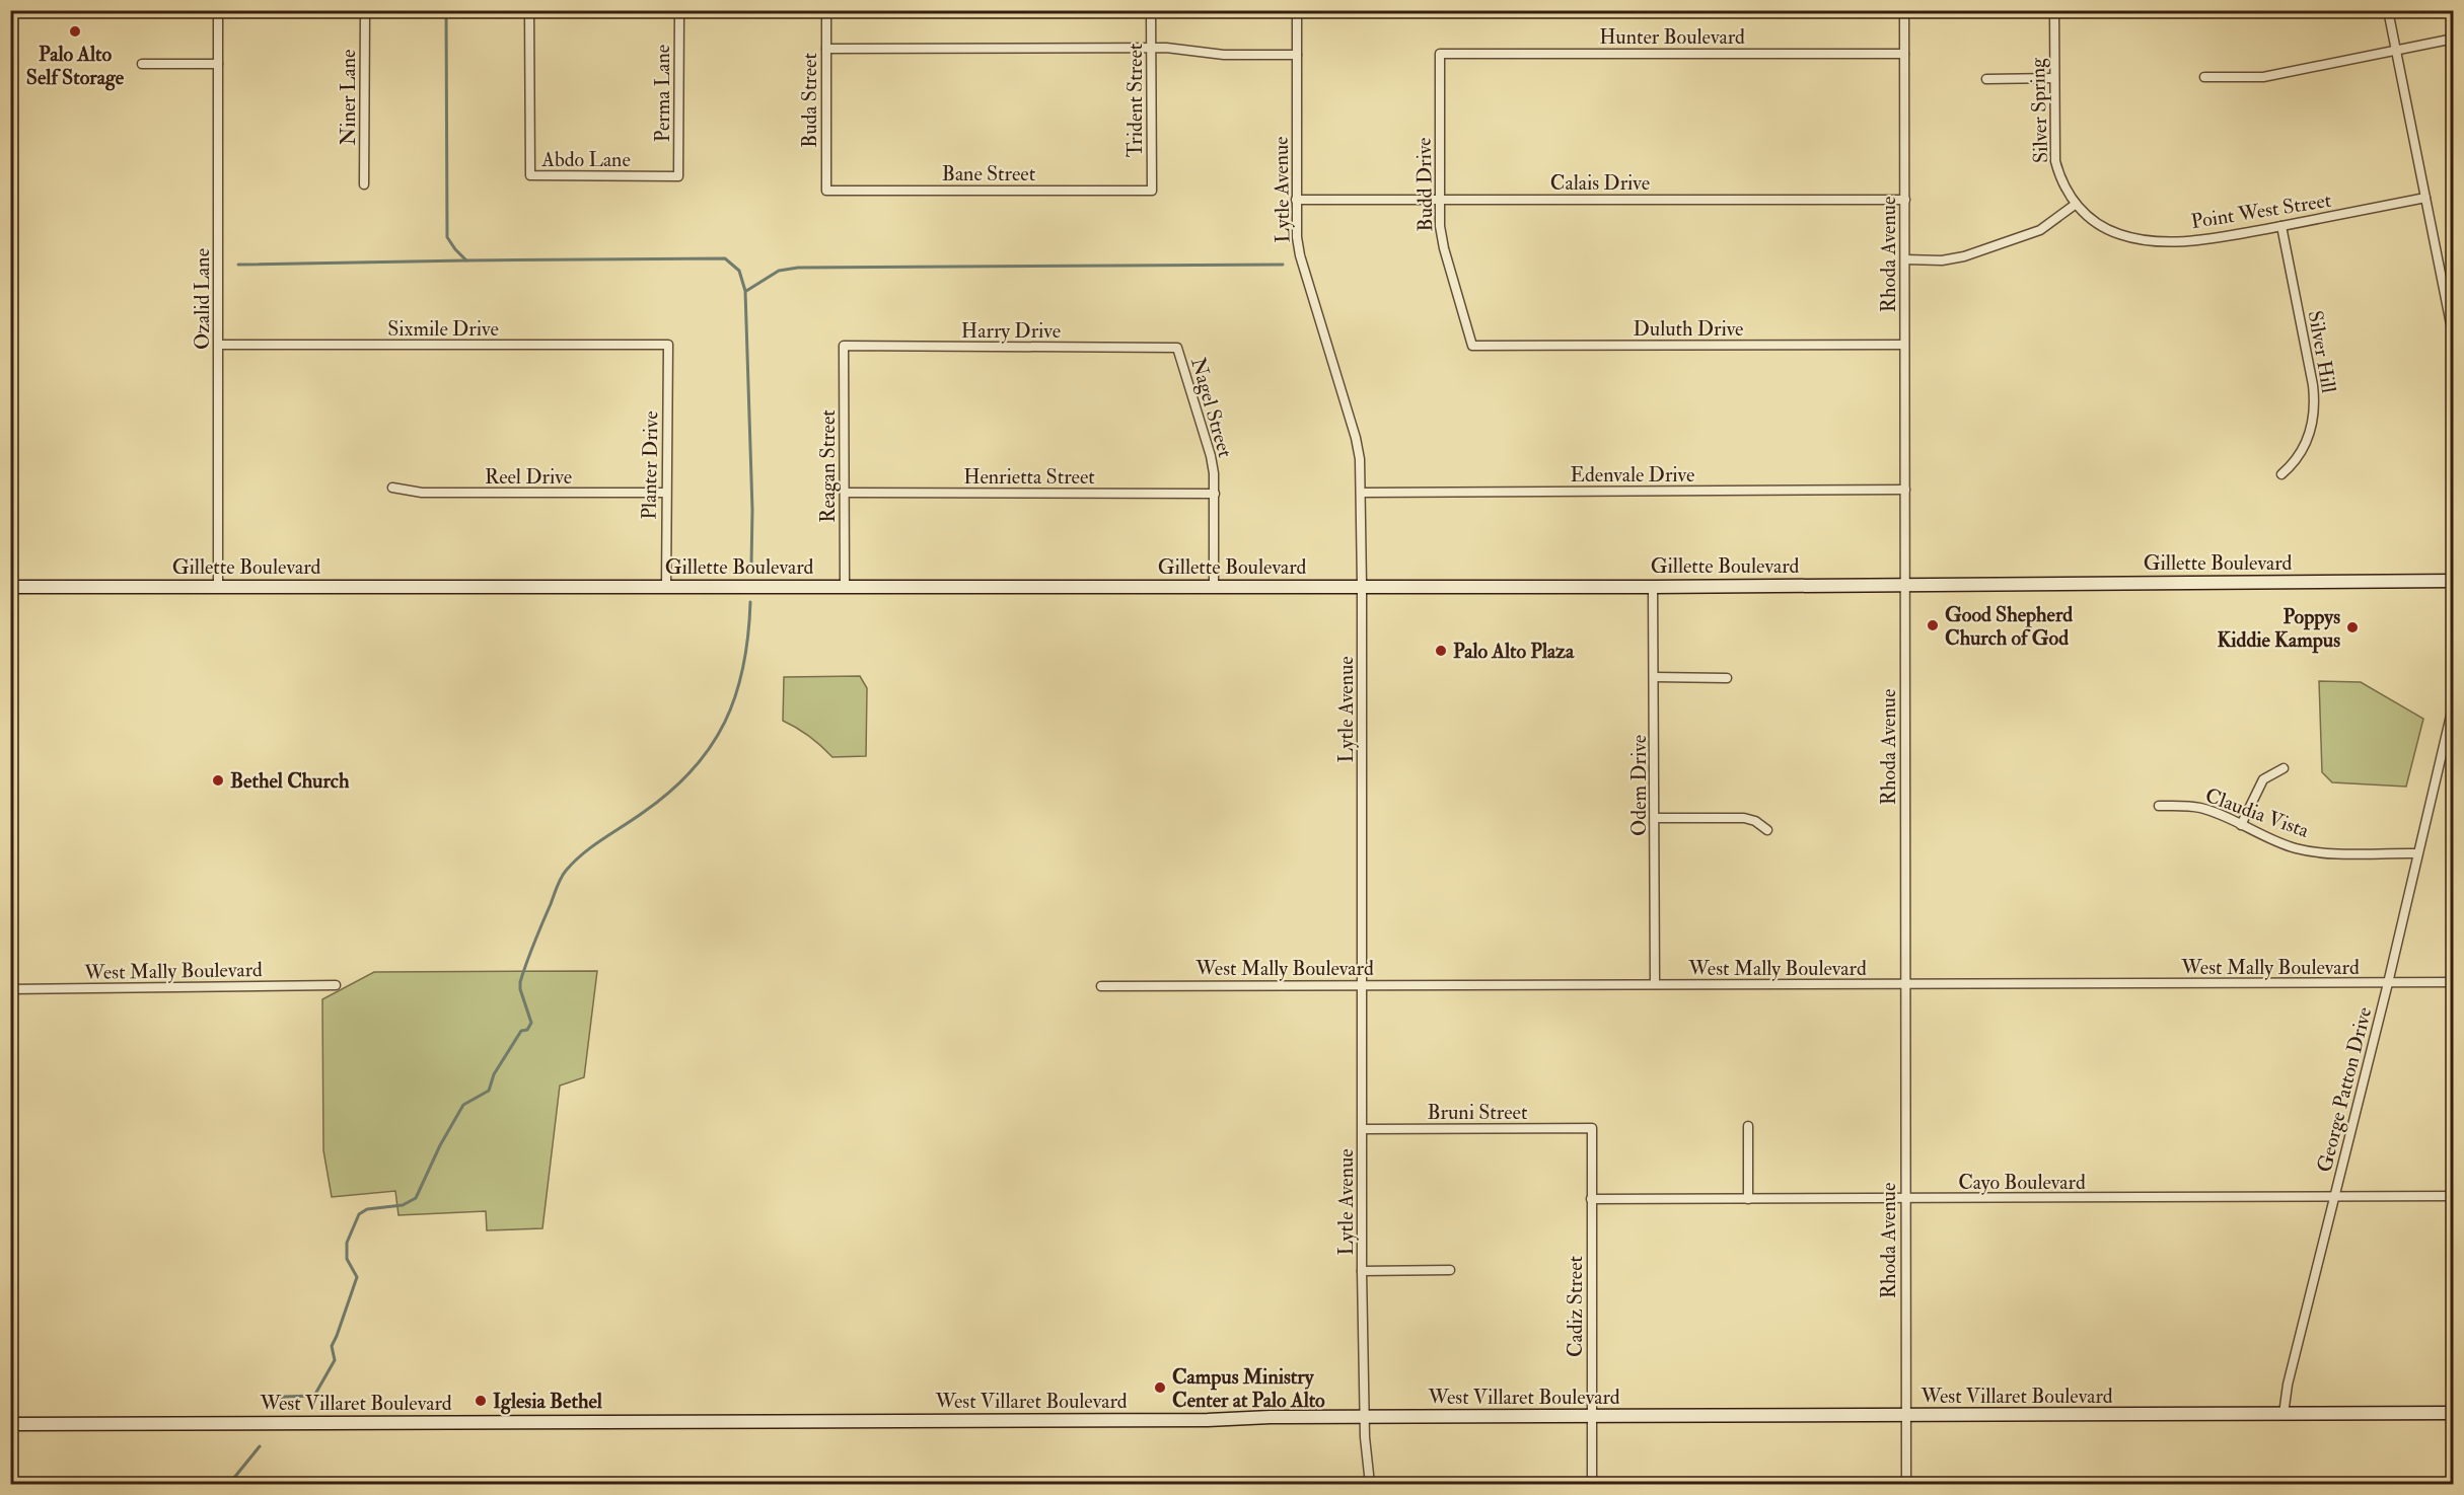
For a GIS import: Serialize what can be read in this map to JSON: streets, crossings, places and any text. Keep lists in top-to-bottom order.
{
  "streets": {
    "main road": ["Gillette Boulevard", "West Villaret Boulevard"],
    "street": [
      "Hunter Boulevard",
      "Perma Lane",
      "Niner Lane",
      "Buda Street",
      "Trident Street",
      "Silver Spring",
      "Abdo Lane",
      "Bane Street",
      "Calais Drive",
      "Budd Drive",
      "Lytle Avenue",
      "Point West Street",
      "Rhoda Avenue",
      "Ozalid Lane",
      "Sixmile Drive",
      "Duluth Drive",
      "Harry Drive",
      "Silver Hill",
      "Nagel Street",
      "Planter Drive",
      "Reagan Street",
      "Edenvale Drive",
      "Reel Drive",
      "Henrietta Street",
      "Odem Drive",
      "Claudia Vista",
      "West Mally Boulevard",
      "George Patton Drive",
      "Bruni Street",
      "Cayo Boulevard",
      "Cadiz Street"
    ]
  },
  "crossings": [
    ["Hunter Boulevard", "Budd Drive"],
    ["Hunter Boulevard", "Rhoda Avenue"],
    ["Perma Lane", "Abdo Lane"],
    ["Buda Street", "Bane Street"],
    ["Trident Street", "Bane Street"],
    ["Silver Spring", "Point West Street"],
    ["Calais Drive", "Budd Drive"],
    ["Calais Drive", "Lytle Avenue"],
    ["Calais Drive", "Rhoda Avenue"],
    ["Budd Drive", "Duluth Drive"],
    ["Lytle Avenue", "Edenvale Drive"],
    ["Lytle Avenue", "Gillette Boulevard"],
    ["Lytle Avenue", "West Mally Boulevard"],
    ["Lytle Avenue", "Bruni Street"],
    ["Lytle Avenue", "West Villaret Boulevard"],
    ["Point West Street", "Silver Hill"],
    ["Rhoda Avenue", "Duluth Drive"],
    ["Rhoda Avenue", "Edenvale Drive"],
    ["Rhoda Avenue", "Gillette Boulevard"],
    ["Rhoda Avenue", "West Mally Boulevard"],
    ["Rhoda Avenue", "Cayo Boulevard"],
    ["Rhoda Avenue", "West Villaret Boulevard"],
    ["Ozalid Lane", "Sixmile Drive"],
    ["Ozalid Lane", "Gillette Boulevard"],
    ["Sixmile Drive", "Planter Drive"],
    ["Harry Drive", "Nagel Street"],
    ["Harry Drive", "Reagan Street"],
    ["Nagel Street", "Henrietta Street"],
    ["Nagel Street", "Gillette Boulevard"],
    ["Planter Drive", "Reel Drive"],
    ["Planter Drive", "Gillette Boulevard"],
    ["Reagan Street", "Henrietta Street"],
    ["Reagan Street", "Gillette Boulevard"],
    ["Gillette Boulevard", "Odem Drive"],
    ["Odem Drive", "West Mally Boulevard"],
    ["Claudia Vista", "George Patton Drive"],
    ["West Mally Boulevard", "George Patton Drive"],
    ["George Patton Drive", "Cayo Boulevard"],
    ["George Patton Drive", "West Villaret Boulevard"],
    ["Bruni Street", "Cadiz Street"],
    ["Cayo Boulevard", "Cadiz Street"],
    ["Cadiz Street", "West Villaret Boulevard"]
  ],
  "places": [
    "Palo Alto Self Storage",
    "Good Shepherd Church of God",
    "Poppys Kiddie Kampus",
    "Palo Alto Plaza",
    "Bethel Church",
    "Campus Ministry Center at Palo Alto",
    "Iglesia Bethel"
  ]
}
